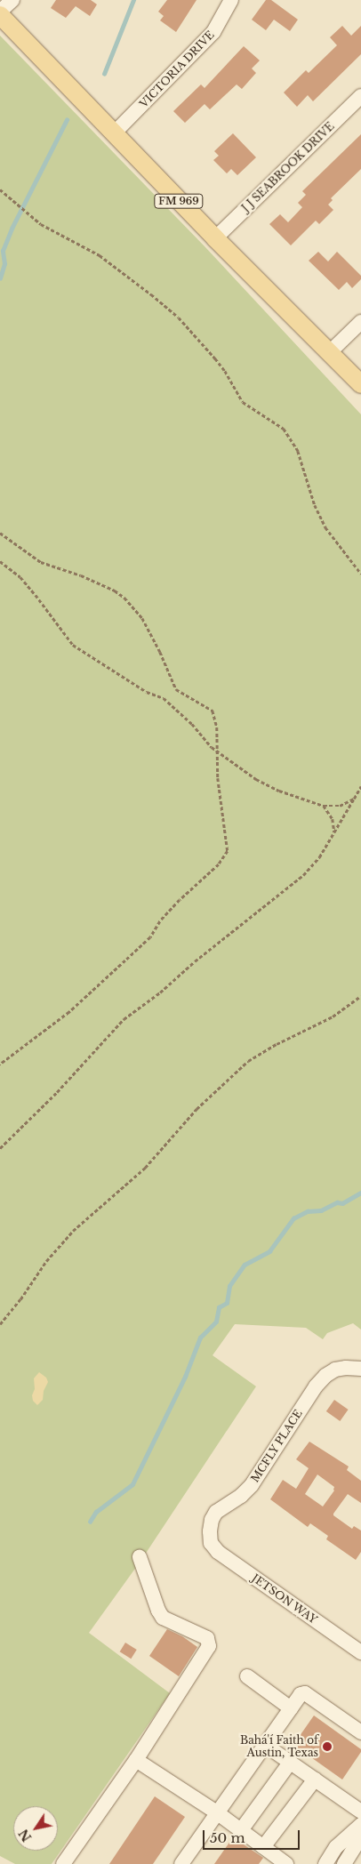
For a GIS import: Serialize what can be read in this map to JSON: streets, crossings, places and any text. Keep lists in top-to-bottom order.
{
  "streets": {
    "main road": ["FM 969"],
    "street": [
      "VICTORIA DRIVE",
      "J J SEABROOK DRIVE",
      "MCFLY PLACE",
      "JETSON WAY"
    ]
  },
  "crossings": [
    ["VICTORIA DRIVE", "FM 969"],
    ["J J SEABROOK DRIVE", "FM 969"],
    ["MCFLY PLACE", "JETSON WAY"]
  ],
  "places": ["Bahá'í Faith of Austin, Texas"],
  "scale_bar": "50 m",
  "north": "bottom left"
}
